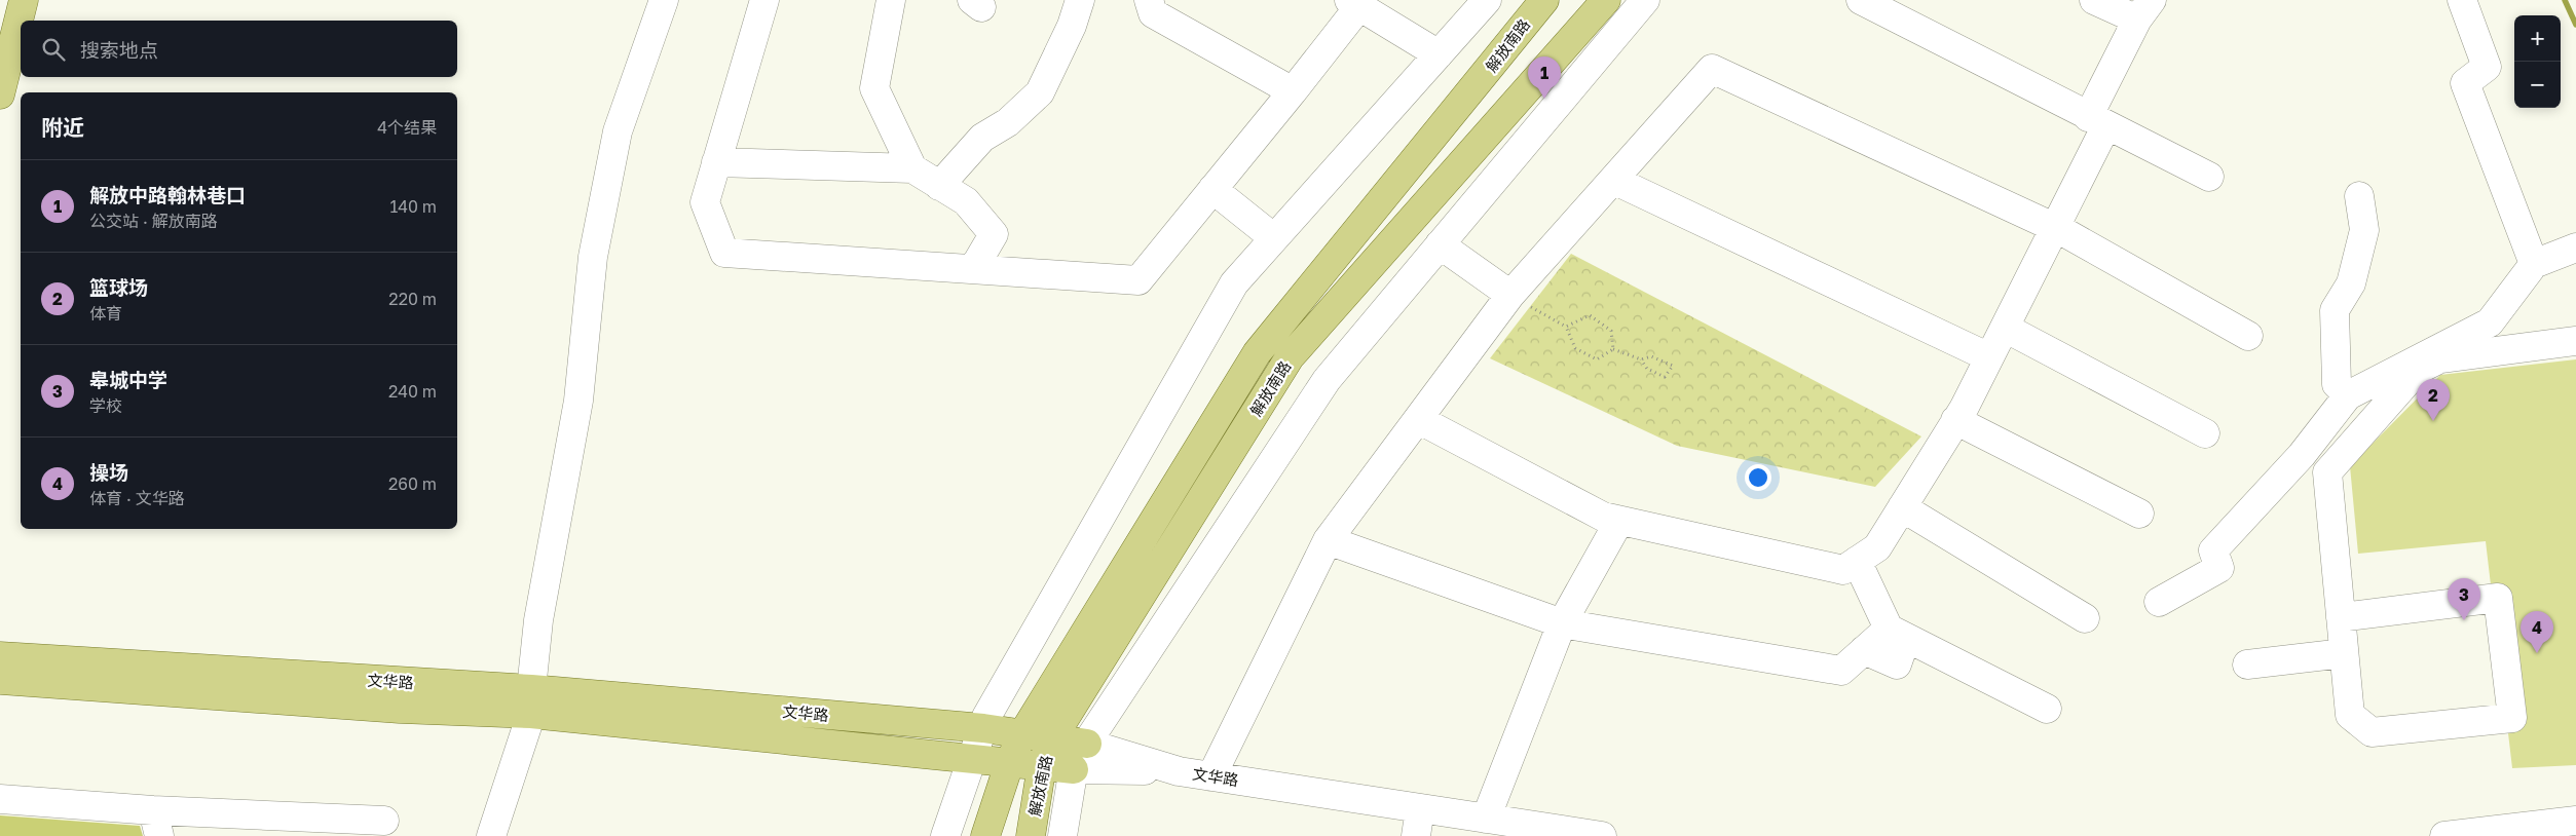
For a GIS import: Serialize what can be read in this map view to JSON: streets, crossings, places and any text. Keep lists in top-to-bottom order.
{
  "streets": {
    "main road": ["解放南路", "文华路"]
  },
  "crossings": [
    ["解放南路", "文华路"]
  ],
  "page": {
    "map_buttons": ["+", "−"],
    "search": "搜索地点",
    "pins": [
      "1",
      "2",
      "3",
      "4"
    ],
    "heading": ["附近", "4个结果"],
    "list": [
      {
        "mark": "1",
        "name": "解放中路翰林巷口",
        "note": "公交站 · 解放南路",
        "value": "140 m"
      },
      {
        "mark": "2",
        "name": "篮球场",
        "note": "体育",
        "value": "220 m"
      },
      {
        "mark": "3",
        "name": "皋城中学",
        "note": "学校",
        "value": "240 m"
      },
      {
        "mark": "4",
        "name": "操场",
        "note": "体育 · 文华路",
        "value": "260 m"
      }
    ]
  }
}
